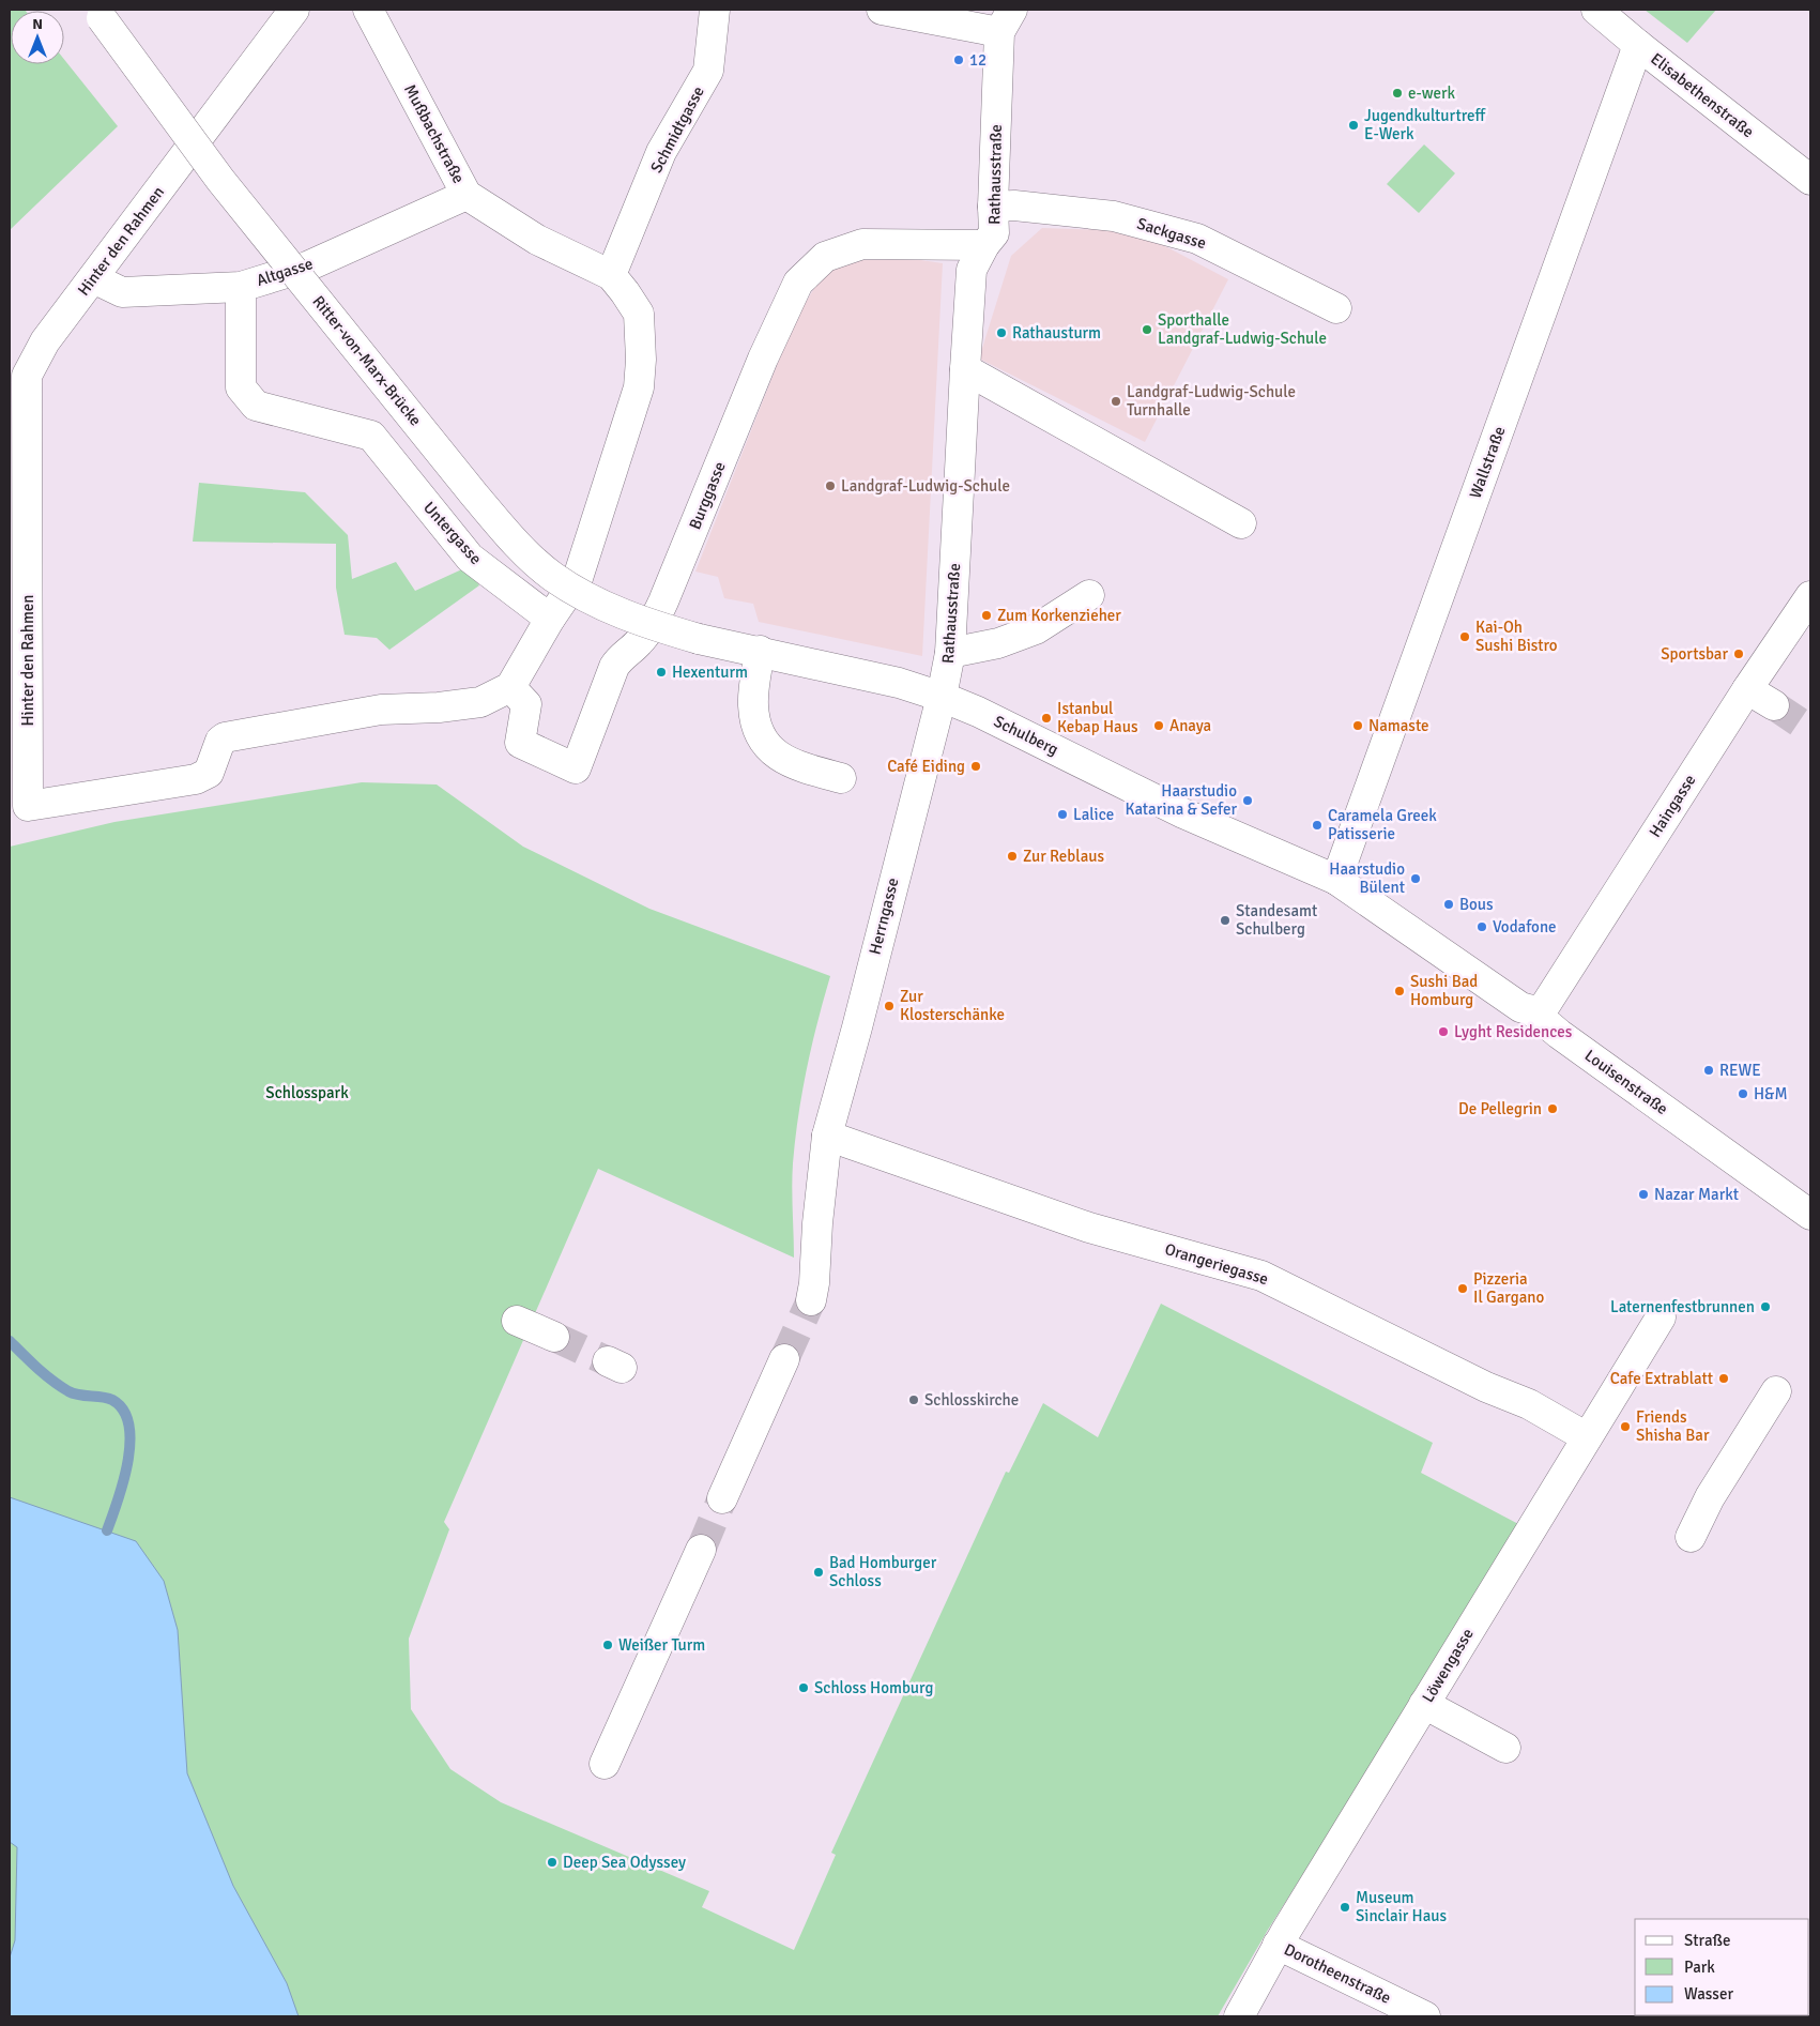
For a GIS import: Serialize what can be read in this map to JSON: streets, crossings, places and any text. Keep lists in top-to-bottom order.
{
  "streets": {
    "street": [
      "Elisabethenstraße",
      "Schmidtgasse",
      "Mußbachstraße",
      "Rathausstraße",
      "Sackgasse",
      "Hinter den Rahmen",
      "Altgasse",
      "Ritter-von-Marx-Brücke",
      "Wallstraße",
      "Burggasse",
      "Untergasse",
      "Schulberg",
      "Haingasse",
      "Herrngasse",
      "Louisenstraße",
      "Orangeriegasse",
      "Löwengasse",
      "Dorotheenstraße"
    ]
  },
  "crossings": [
    ["Elisabethenstraße", "Wallstraße"],
    ["Schmidtgasse", "Mußbachstraße"],
    ["Mußbachstraße", "Altgasse"],
    ["Rathausstraße", "Sackgasse"],
    ["Rathausstraße", "Burggasse"],
    ["Rathausstraße", "Schulberg"],
    ["Rathausstraße", "Herrngasse"],
    ["Hinter den Rahmen", "Altgasse"],
    ["Hinter den Rahmen", "Burggasse"],
    ["Altgasse", "Untergasse"],
    ["Ritter-von-Marx-Brücke", "Schulberg"],
    ["Wallstraße", "Schulberg"],
    ["Wallstraße", "Louisenstraße"],
    ["Schulberg", "Herrngasse"],
    ["Schulberg", "Louisenstraße"],
    ["Haingasse", "Louisenstraße"],
    ["Herrngasse", "Orangeriegasse"],
    ["Orangeriegasse", "Löwengasse"],
    ["Löwengasse", "Dorotheenstraße"]
  ],
  "parks": ["Schlosspark"],
  "places": [
    "12",
    "e-werk",
    "Jugendkulturtreff E-Werk",
    "Sporthalle Landgraf-Ludwig-Schule",
    "Rathausturm",
    "Landgraf-Ludwig-Schule Turnhalle",
    "Landgraf-Ludwig-Schule",
    "Zum Korkenzieher",
    "Kai-Oh Sushi Bistro",
    "Sportsbar",
    "Hexenturm",
    "Istanbul Kebap Haus",
    "Anaya",
    "Namaste",
    "Café Eiding",
    "Haarstudio Katarina & Sefer",
    "Lalice",
    "Caramela Greek Patisserie",
    "Zur Reblaus",
    "Haarstudio Bülent",
    "Bous",
    "Standesamt Schulberg",
    "Vodafone",
    "Sushi Bad Homburg",
    "Zur Klosterschänke",
    "Lyght Residences",
    "REWE",
    "H&M",
    "De Pellegrin",
    "Nazar Markt",
    "Pizzeria Il Gargano",
    "Laternenfestbrunnen",
    "Cafe Extrablatt",
    "Schlosskirche",
    "Friends Shisha Bar",
    "Bad Homburger Schloss",
    "Weißer Turm",
    "Schloss Homburg",
    "Deep Sea Odyssey",
    "Museum Sinclair Haus"
  ],
  "legend": ["Straße", "Park", "Wasser"],
  "north": "top"
}
